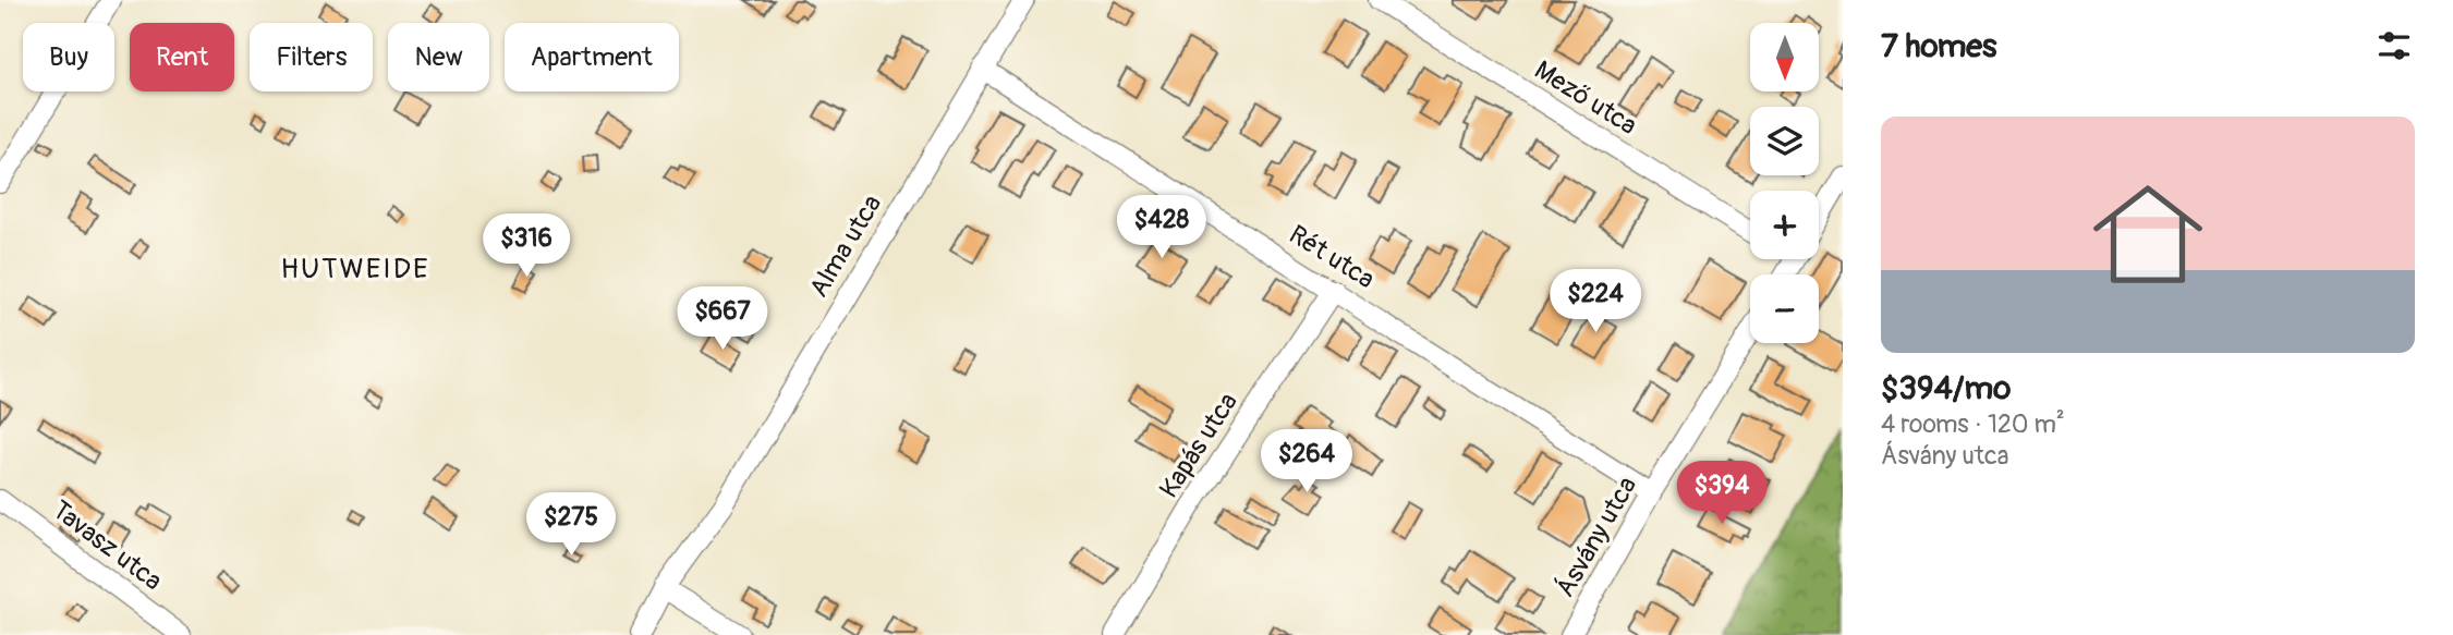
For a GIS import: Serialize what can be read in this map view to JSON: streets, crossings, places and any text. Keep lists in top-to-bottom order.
{
  "streets": {
    "street": [
      "Mező utca",
      "Alma utca",
      "Rét utca",
      "Kapás utca",
      "Ásvány utca",
      "Tavasz utca"
    ]
  },
  "crossings": [
    ["Alma utca", "Rét utca"],
    ["Rét utca", "Kapás utca"],
    ["Rét utca", "Ásvány utca"]
  ],
  "districts": ["HUTWEIDE"],
  "north": "bottom",
  "page": {
    "heading": "7 homes",
    "map_buttons": ["+", "−"],
    "chip": [
      "Buy",
      "Rent",
      "Filters",
      "New",
      "Apartment"
    ],
    "list": [
      {
        "name": "$394/mo",
        "note": "4 rooms · 120 m² · Ásvány utca"
      }
    ],
    "price": [
      "$428",
      "$316",
      "$224",
      "$667",
      "$264",
      "$394",
      "$275"
    ]
  }
}
